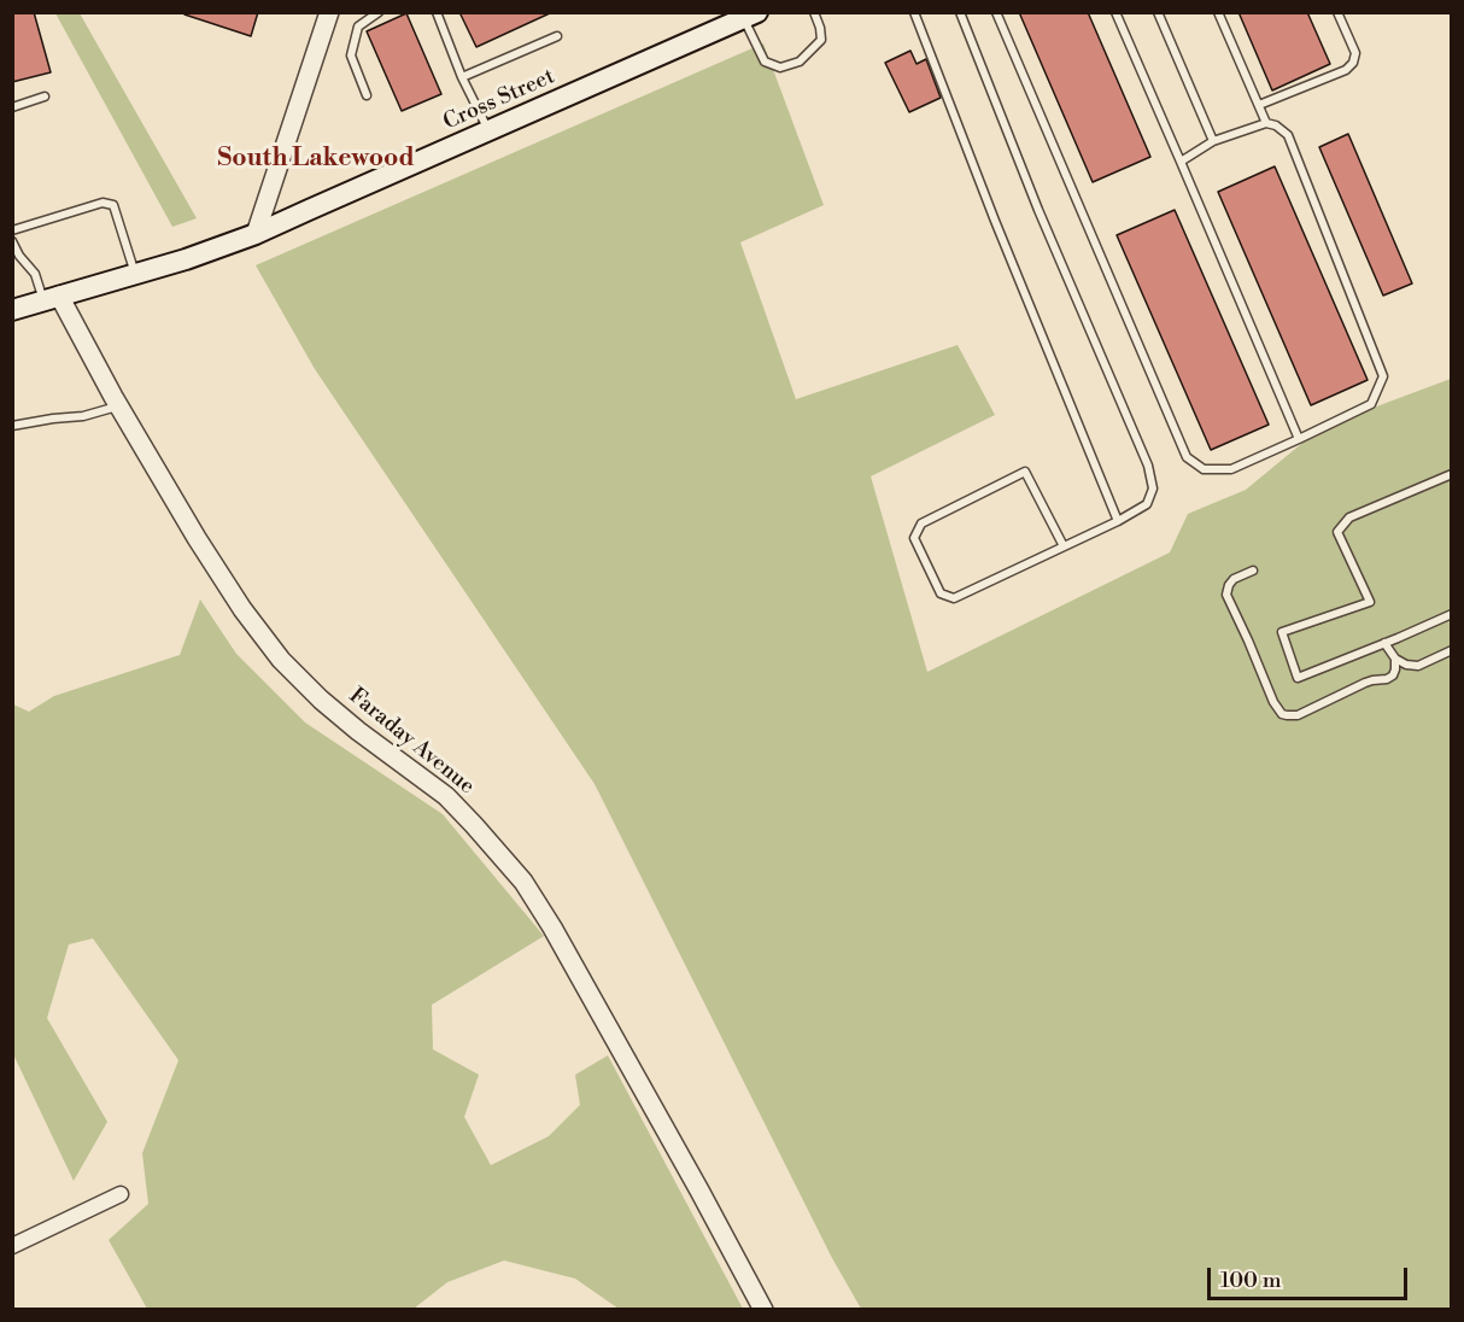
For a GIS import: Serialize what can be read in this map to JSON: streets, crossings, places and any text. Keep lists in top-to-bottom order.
{
  "streets": {
    "main road": ["Cross Street"],
    "street": ["Faraday Avenue"]
  },
  "crossings": [
    ["Cross Street", "Faraday Avenue"]
  ],
  "districts": ["South Lakewood"],
  "scale_bar": "100 m"
}
